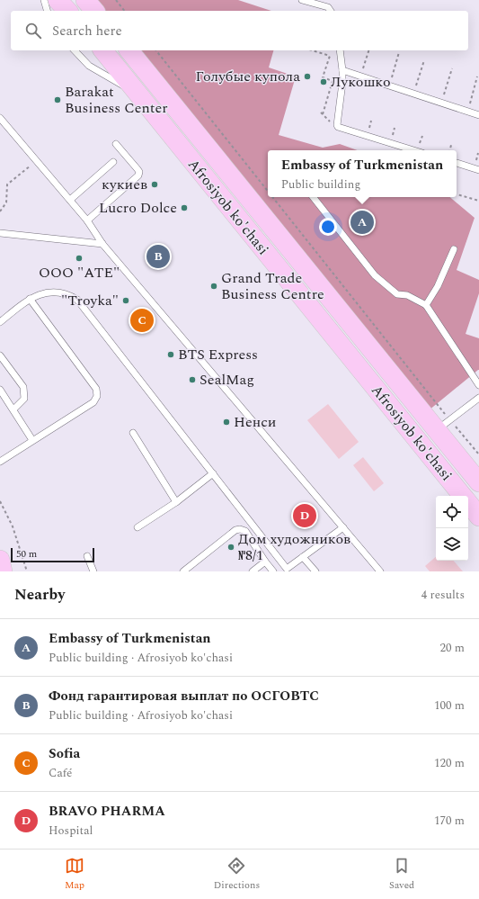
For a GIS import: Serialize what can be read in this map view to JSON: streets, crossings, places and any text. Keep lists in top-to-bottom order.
{
  "streets": {
    "main road": ["Afrosiyob ko'chasi"]
  },
  "places": [
    "Голубые купола",
    "Лукошко",
    "Barakat Business Center",
    "кукиев",
    "Lucro Dolce",
    "OOO \"ATE\"",
    "Grand Trade Business Centre",
    "\"Troyka\"",
    "BTS Express",
    "SealMag",
    "Ненси",
    "Дом художников №8/1"
  ],
  "scale_bar": "50 m",
  "page": {
    "search": "Search here",
    "popup": ["Embassy of Turkmenistan", "Public building"],
    "pins": [
      "A",
      "B",
      "C",
      "D"
    ],
    "scale": "50 m",
    "heading": ["Nearby", "4 results"],
    "list": [
      {
        "mark": "A",
        "name": "Embassy of Turkmenistan",
        "note": "Public building · Afrosiyob ko'chasi",
        "value": "20 m"
      },
      {
        "mark": "B",
        "name": "Фонд гарантировая выплат по ОСГОВТС",
        "note": "Public building · Afrosiyob ko'chasi",
        "value": "100 m"
      },
      {
        "mark": "C",
        "name": "Sofia",
        "note": "Café",
        "value": "120 m"
      },
      {
        "mark": "D",
        "name": "BRAVO PHARMA",
        "note": "Hospital",
        "value": "170 m"
      }
    ],
    "nav": ["Map", "Directions", "Saved"]
  }
}
